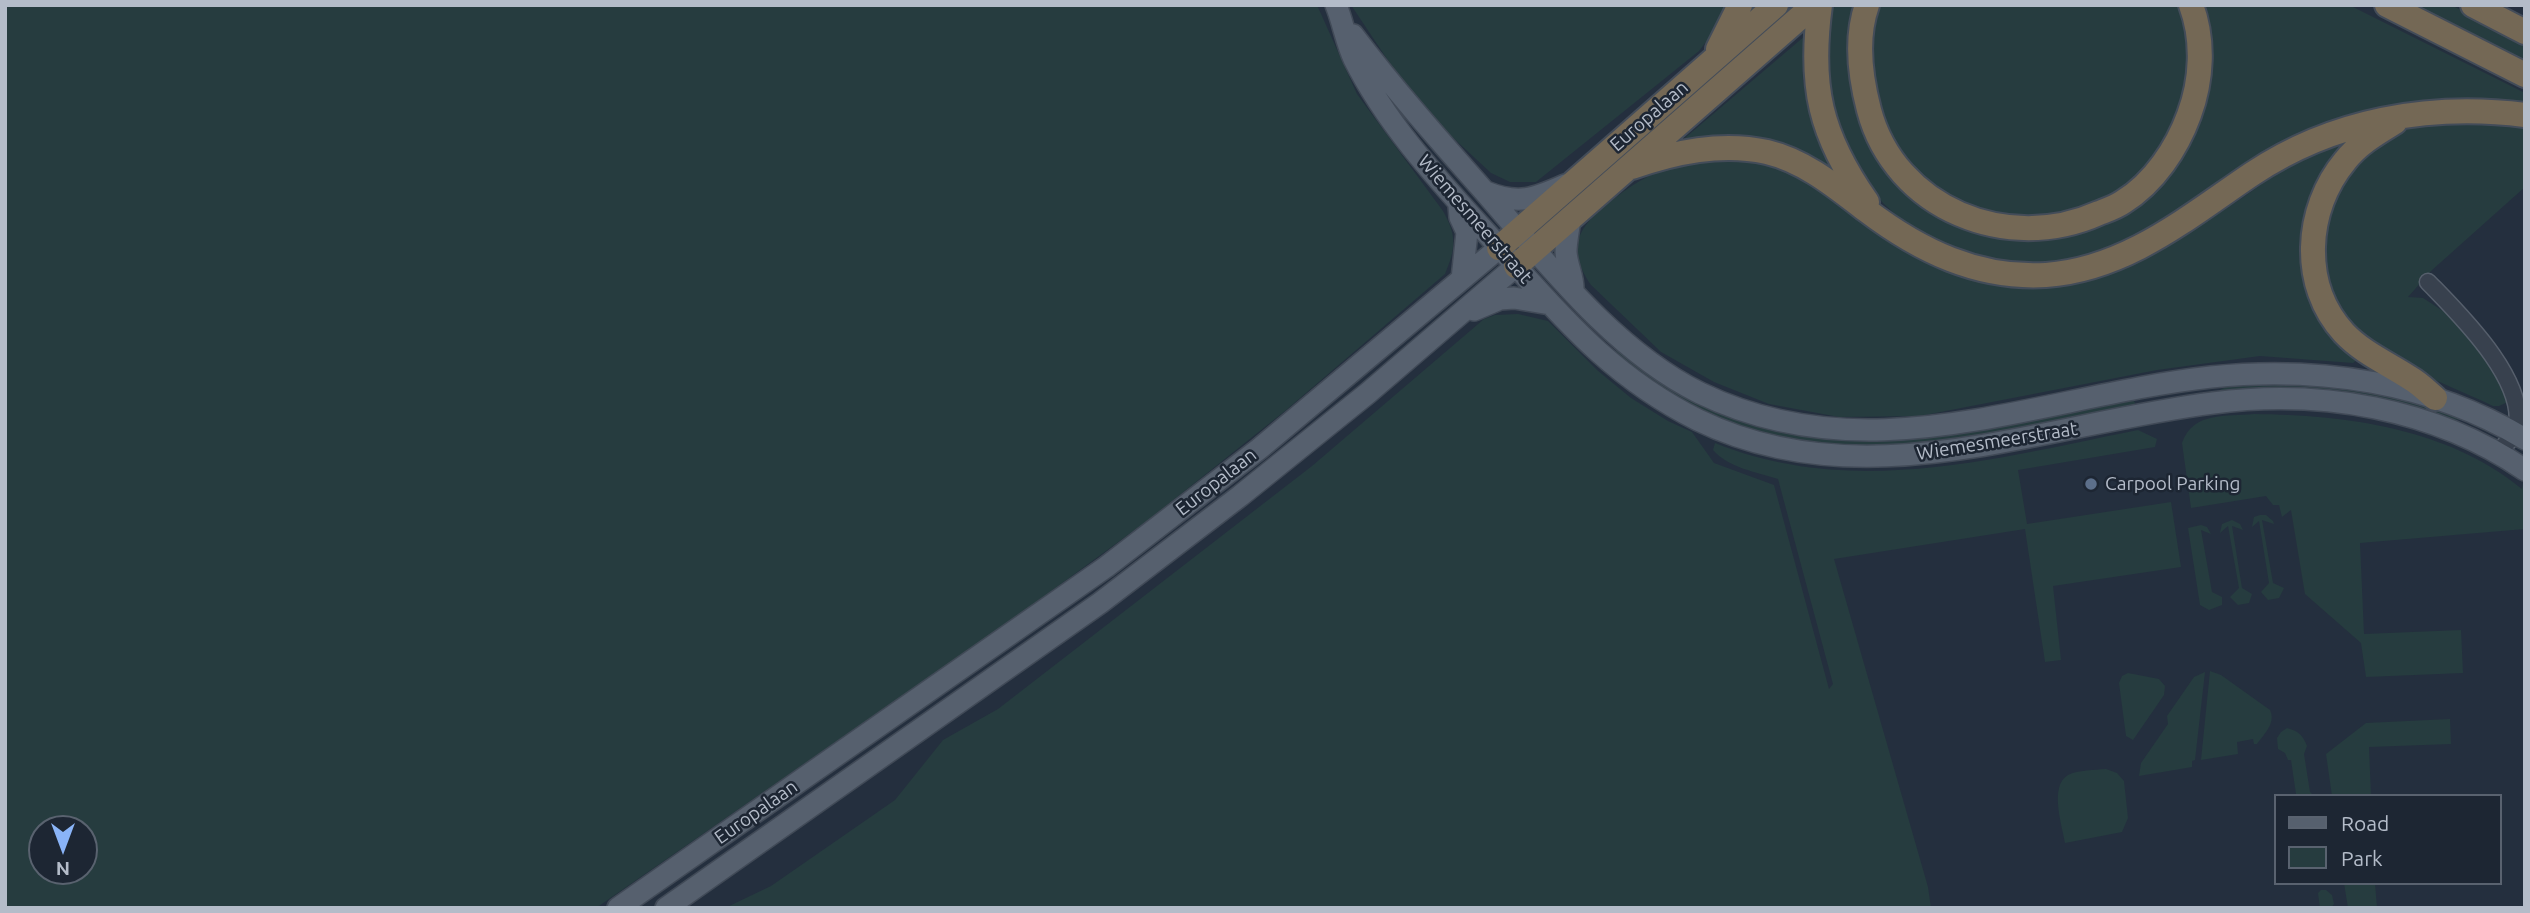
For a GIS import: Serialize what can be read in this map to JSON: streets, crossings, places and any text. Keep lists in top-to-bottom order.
{
  "streets": {
    "highway": ["Europalaan"],
    "main road": ["Wiemesmeerstraat"]
  },
  "crossings": [
    ["Europalaan", "Wiemesmeerstraat"]
  ],
  "places": ["Carpool Parking"],
  "legend": ["Road", "Park"],
  "north": "bottom"
}
